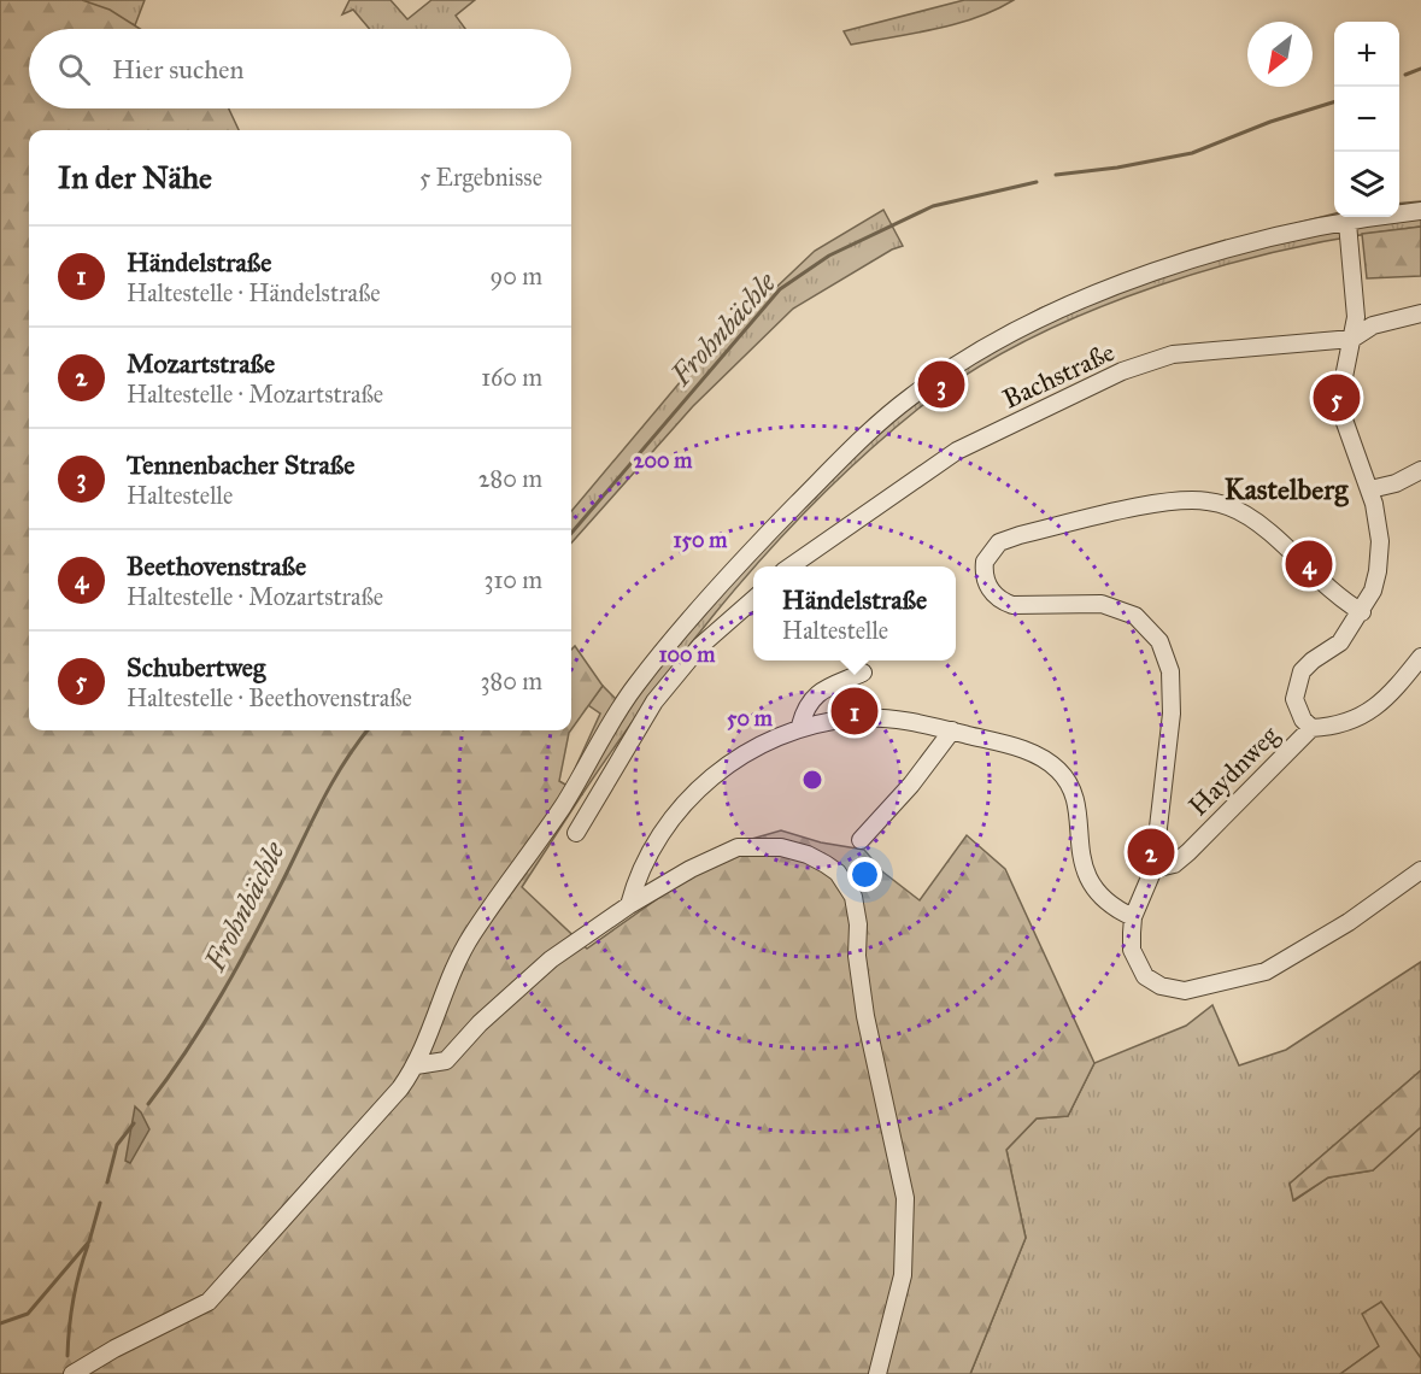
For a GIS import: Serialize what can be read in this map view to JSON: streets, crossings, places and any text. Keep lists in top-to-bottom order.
{
  "streets": {
    "street": ["Bachstraße", "Haydnweg"]
  },
  "districts": ["Kastelberg"],
  "water": ["Frohnbächle"],
  "north": "bottom left",
  "page": {
    "map_buttons": ["+", "−"],
    "search": "Hier suchen",
    "heading": ["In der Nähe", "5 Ergebnisse"],
    "list": [
      {
        "mark": "1",
        "name": "Händelstraße",
        "note": "Haltestelle · Händelstraße",
        "value": "90 m"
      },
      {
        "mark": "2",
        "name": "Mozartstraße",
        "note": "Haltestelle · Mozartstraße",
        "value": "160 m"
      },
      {
        "mark": "3",
        "name": "Tennenbacher Straße",
        "note": "Haltestelle",
        "value": "280 m"
      },
      {
        "mark": "4",
        "name": "Beethovenstraße",
        "note": "Haltestelle · Mozartstraße",
        "value": "310 m"
      },
      {
        "mark": "5",
        "name": "Schubertweg",
        "note": "Haltestelle · Beethovenstraße",
        "value": "380 m"
      }
    ],
    "pins": [
      "3",
      "5",
      "4",
      "1",
      "2"
    ],
    "popup": ["Händelstraße", "Haltestelle"]
  },
  "rings": [
    "200 m",
    "150 m",
    "100 m",
    "50 m"
  ]
}
